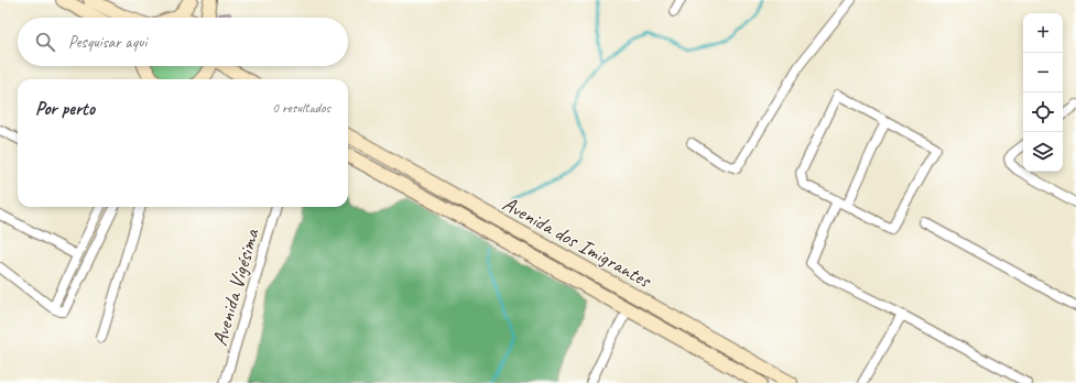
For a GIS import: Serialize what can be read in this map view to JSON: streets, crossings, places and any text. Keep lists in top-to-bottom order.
{
  "streets": {
    "main road": ["Avenida dos Imigrantes"],
    "street": ["Avenida Vigésima"]
  },
  "page": {
    "map_buttons": ["+", "−"],
    "search": "Pesquisar aqui",
    "heading": ["Por perto", "0 resultados"]
  }
}
